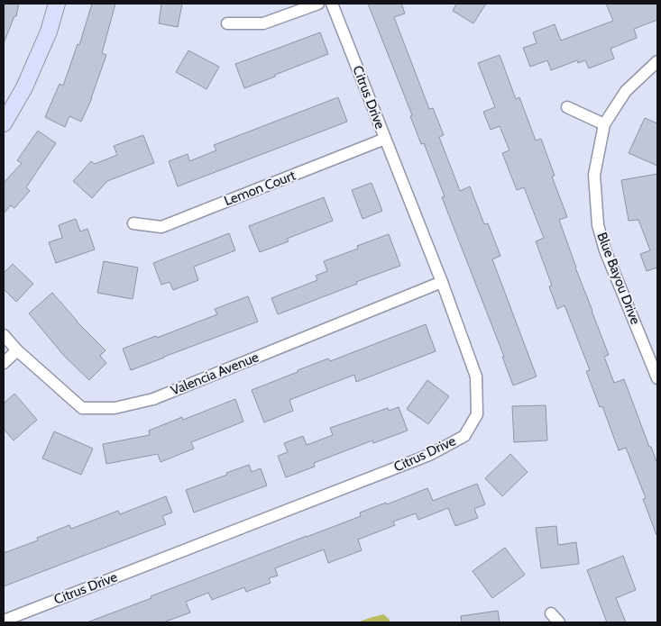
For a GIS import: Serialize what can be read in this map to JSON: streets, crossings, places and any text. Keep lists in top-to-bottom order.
{
  "streets": {
    "street": [
      "Citrus Drive",
      "Lemon Court",
      "Blue Bayou Drive",
      "Valencia Avenue"
    ]
  },
  "crossings": [
    ["Citrus Drive", "Lemon Court"],
    ["Citrus Drive", "Valencia Avenue"]
  ]
}
